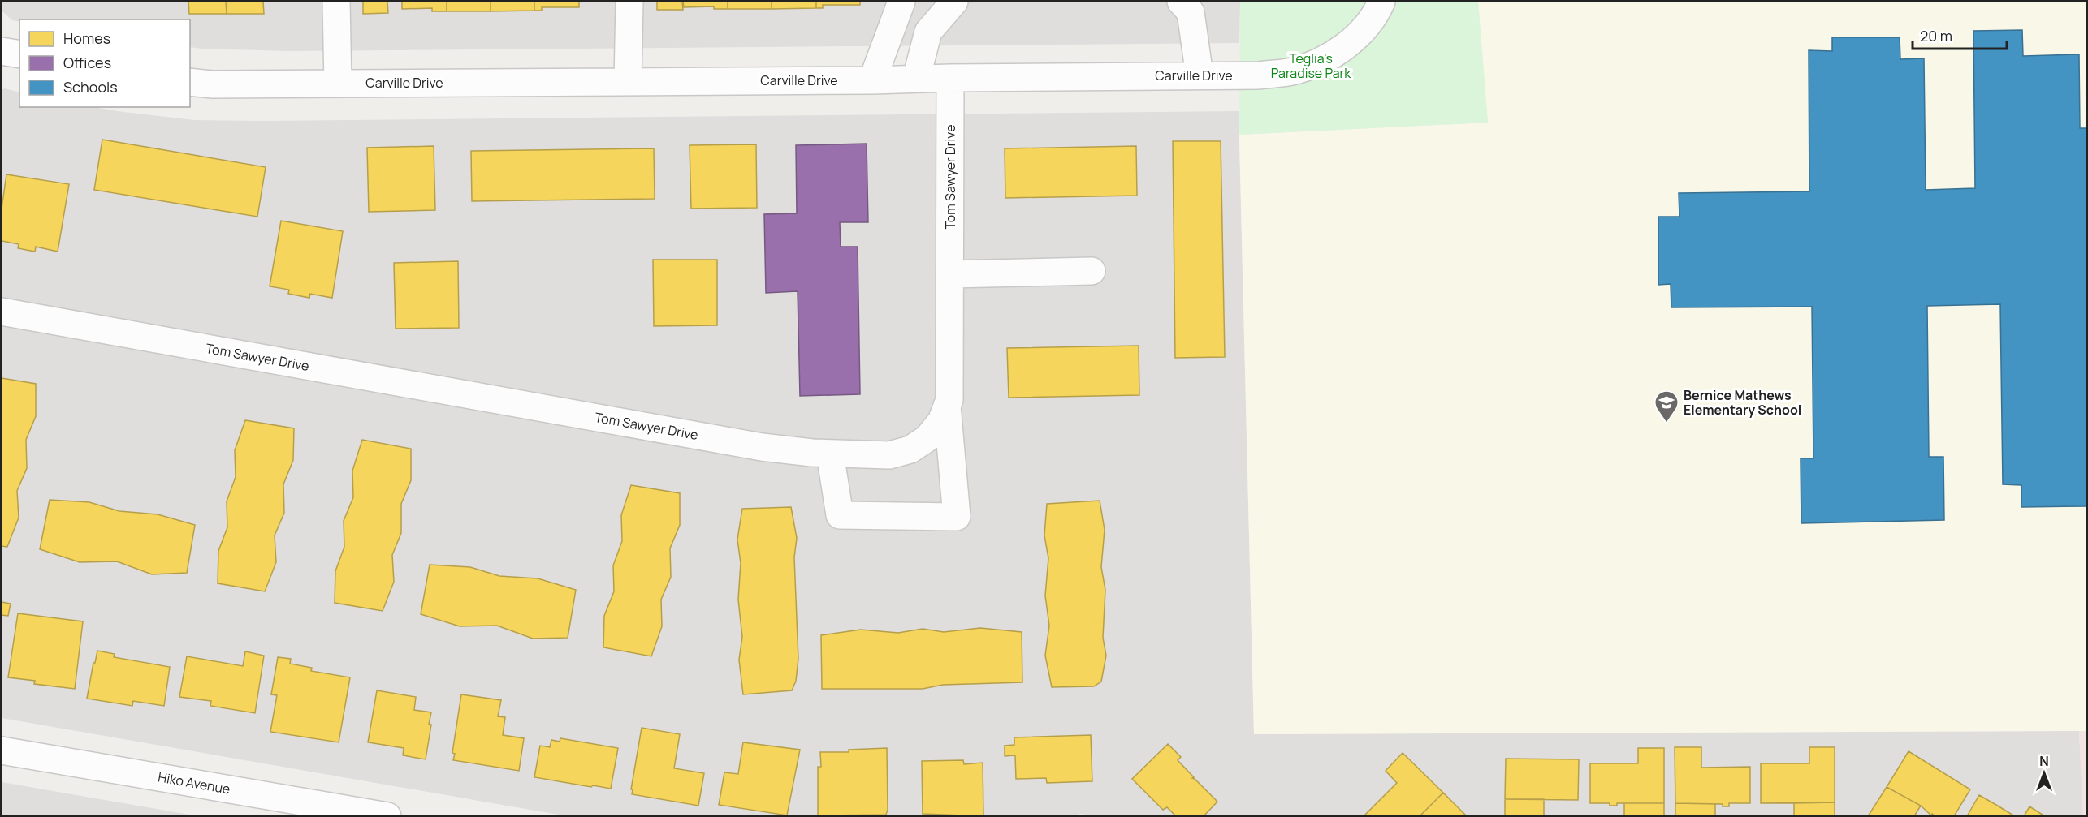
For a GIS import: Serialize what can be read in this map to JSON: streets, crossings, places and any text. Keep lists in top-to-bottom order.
{
  "streets": {
    "street": ["Carville Drive", "Tom Sawyer Drive", "Hiko Avenue"]
  },
  "crossings": [
    ["Carville Drive", "Tom Sawyer Drive"]
  ],
  "parks": ["Teglia's Paradise Park"],
  "places": {
    "school or university": ["Bernice Mathews Elementary School"]
  },
  "legend": ["Homes", "Offices", "Schools"],
  "scale_bar": "20 m",
  "north": "top"
}
